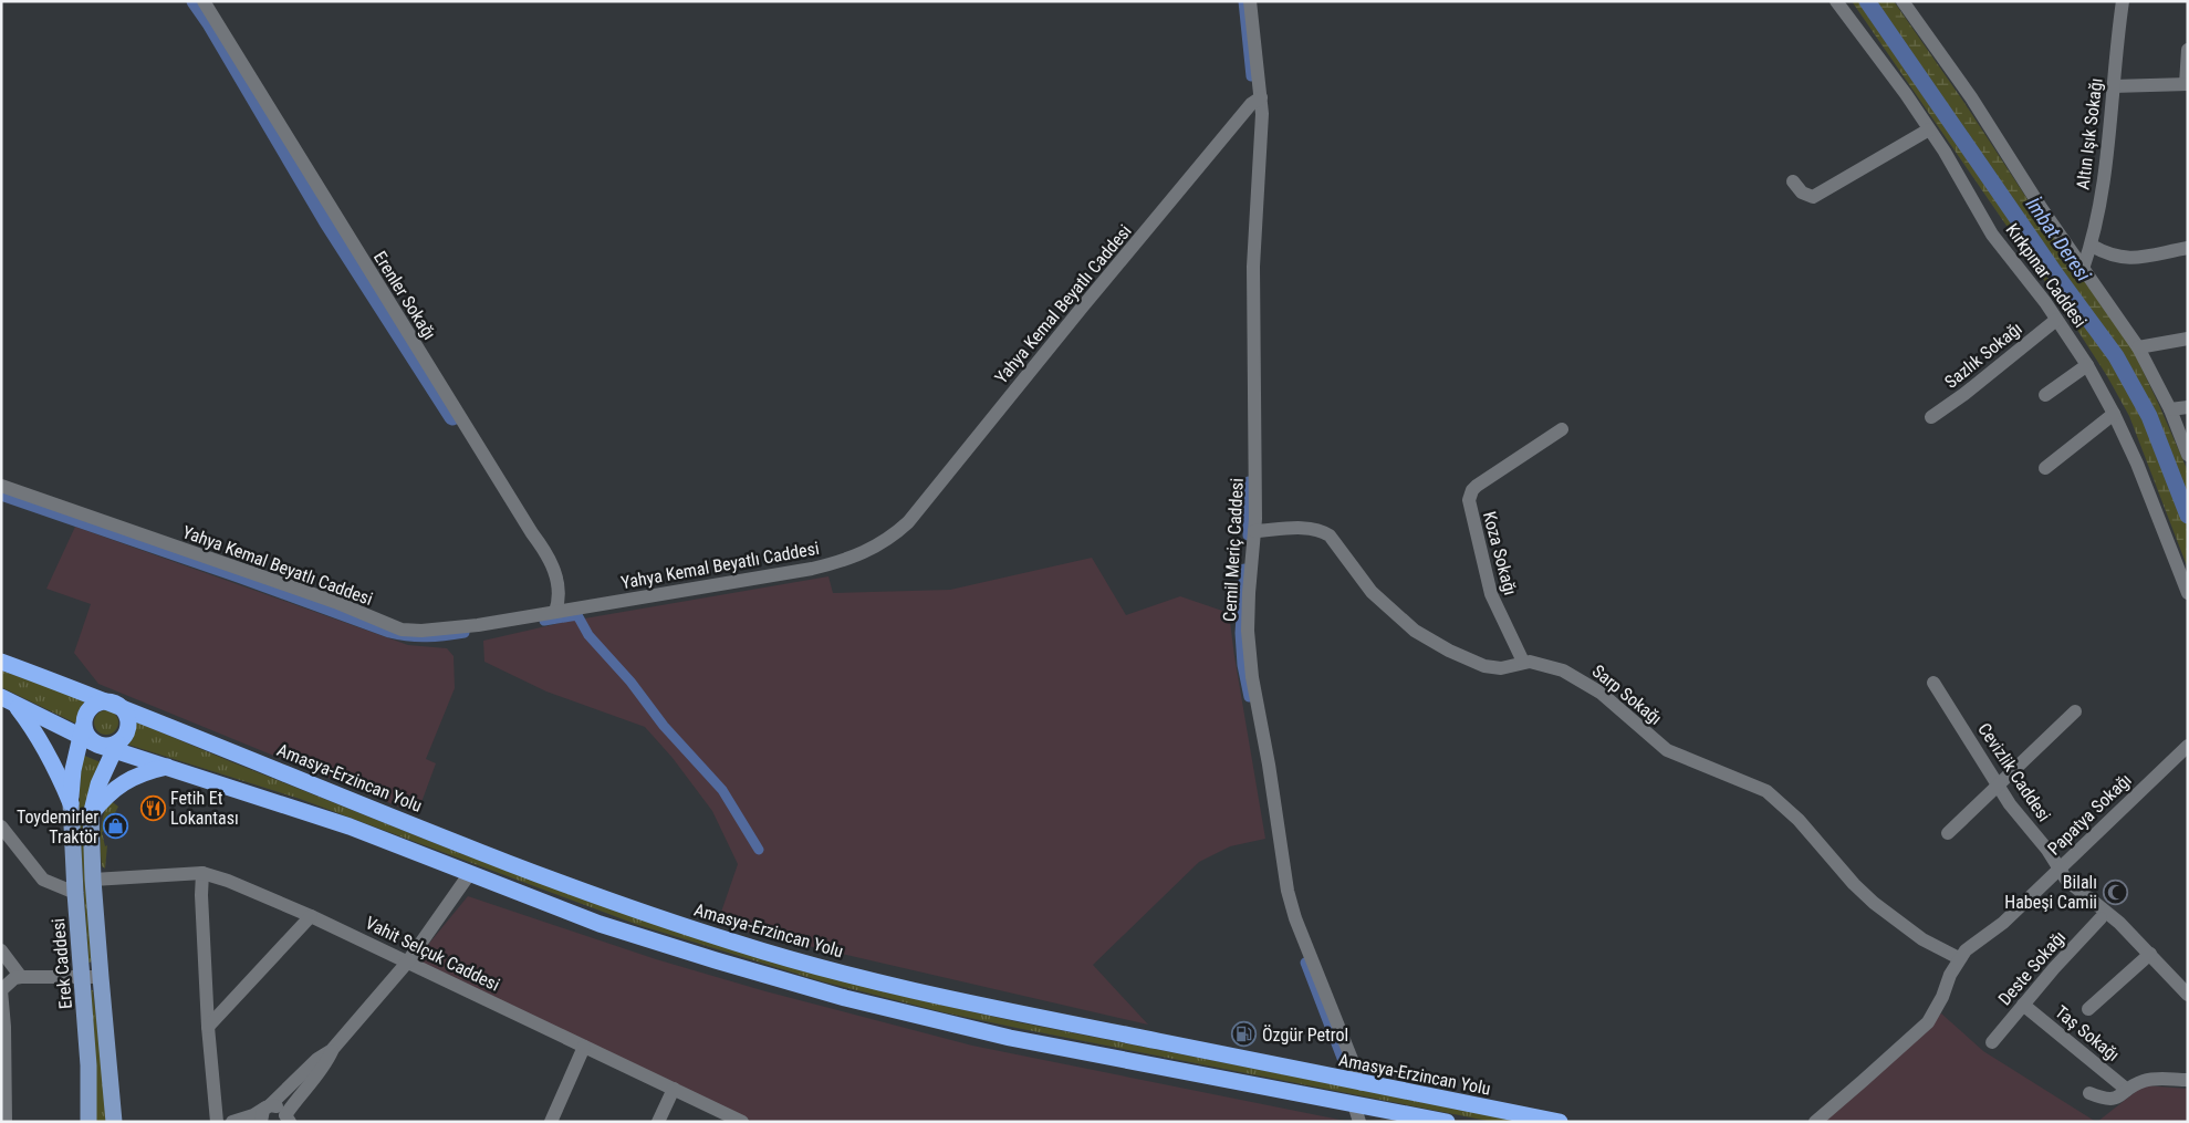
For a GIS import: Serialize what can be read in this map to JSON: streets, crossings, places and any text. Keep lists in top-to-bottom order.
{
  "streets": {
    "highway": ["Amasya-Erzincan Yolu"],
    "main road": ["Erek Caddesi"],
    "street": [
      "Altın Işık Sokağı",
      "Kırkpınar Caddesi",
      "Erenler Sokağı",
      "Yahya Kemal Beyatlı Caddesi",
      "Sazlık Sokağı",
      "Cemil Meriç Caddesi",
      "Koza Sokağı",
      "Sarp Sokağı",
      "Cevizlik Caddesi",
      "Papatya Sokağı",
      "Vahit Selçuk Caddesi",
      "Deste Sokağı",
      "Taş Sokağı"
    ]
  },
  "crossings": [
    ["Altın Işık Sokağı", "Kırkpınar Caddesi"],
    ["Kırkpınar Caddesi", "Sazlık Sokağı"],
    ["Erenler Sokağı", "Yahya Kemal Beyatlı Caddesi"],
    ["Yahya Kemal Beyatlı Caddesi", "Cemil Meriç Caddesi"],
    ["Cemil Meriç Caddesi", "Sarp Sokağı"],
    ["Cemil Meriç Caddesi", "Amasya-Erzincan Yolu"],
    ["Koza Sokağı", "Sarp Sokağı"],
    ["Sarp Sokağı", "Papatya Sokağı"],
    ["Cevizlik Caddesi", "Papatya Sokağı"],
    ["Vahit Selçuk Caddesi", "Erek Caddesi"],
    ["Deste Sokağı", "Taş Sokağı"]
  ],
  "water": ["İmbat Deresi"],
  "places": {
    "restaurant": ["Fetih Et Lokantası"],
    "shop": ["Toydemirler Traktör"],
    "mosque": ["Bilalı Habeşi Camii"],
    "fuel station": ["Özgür Petrol"]
  }
}
